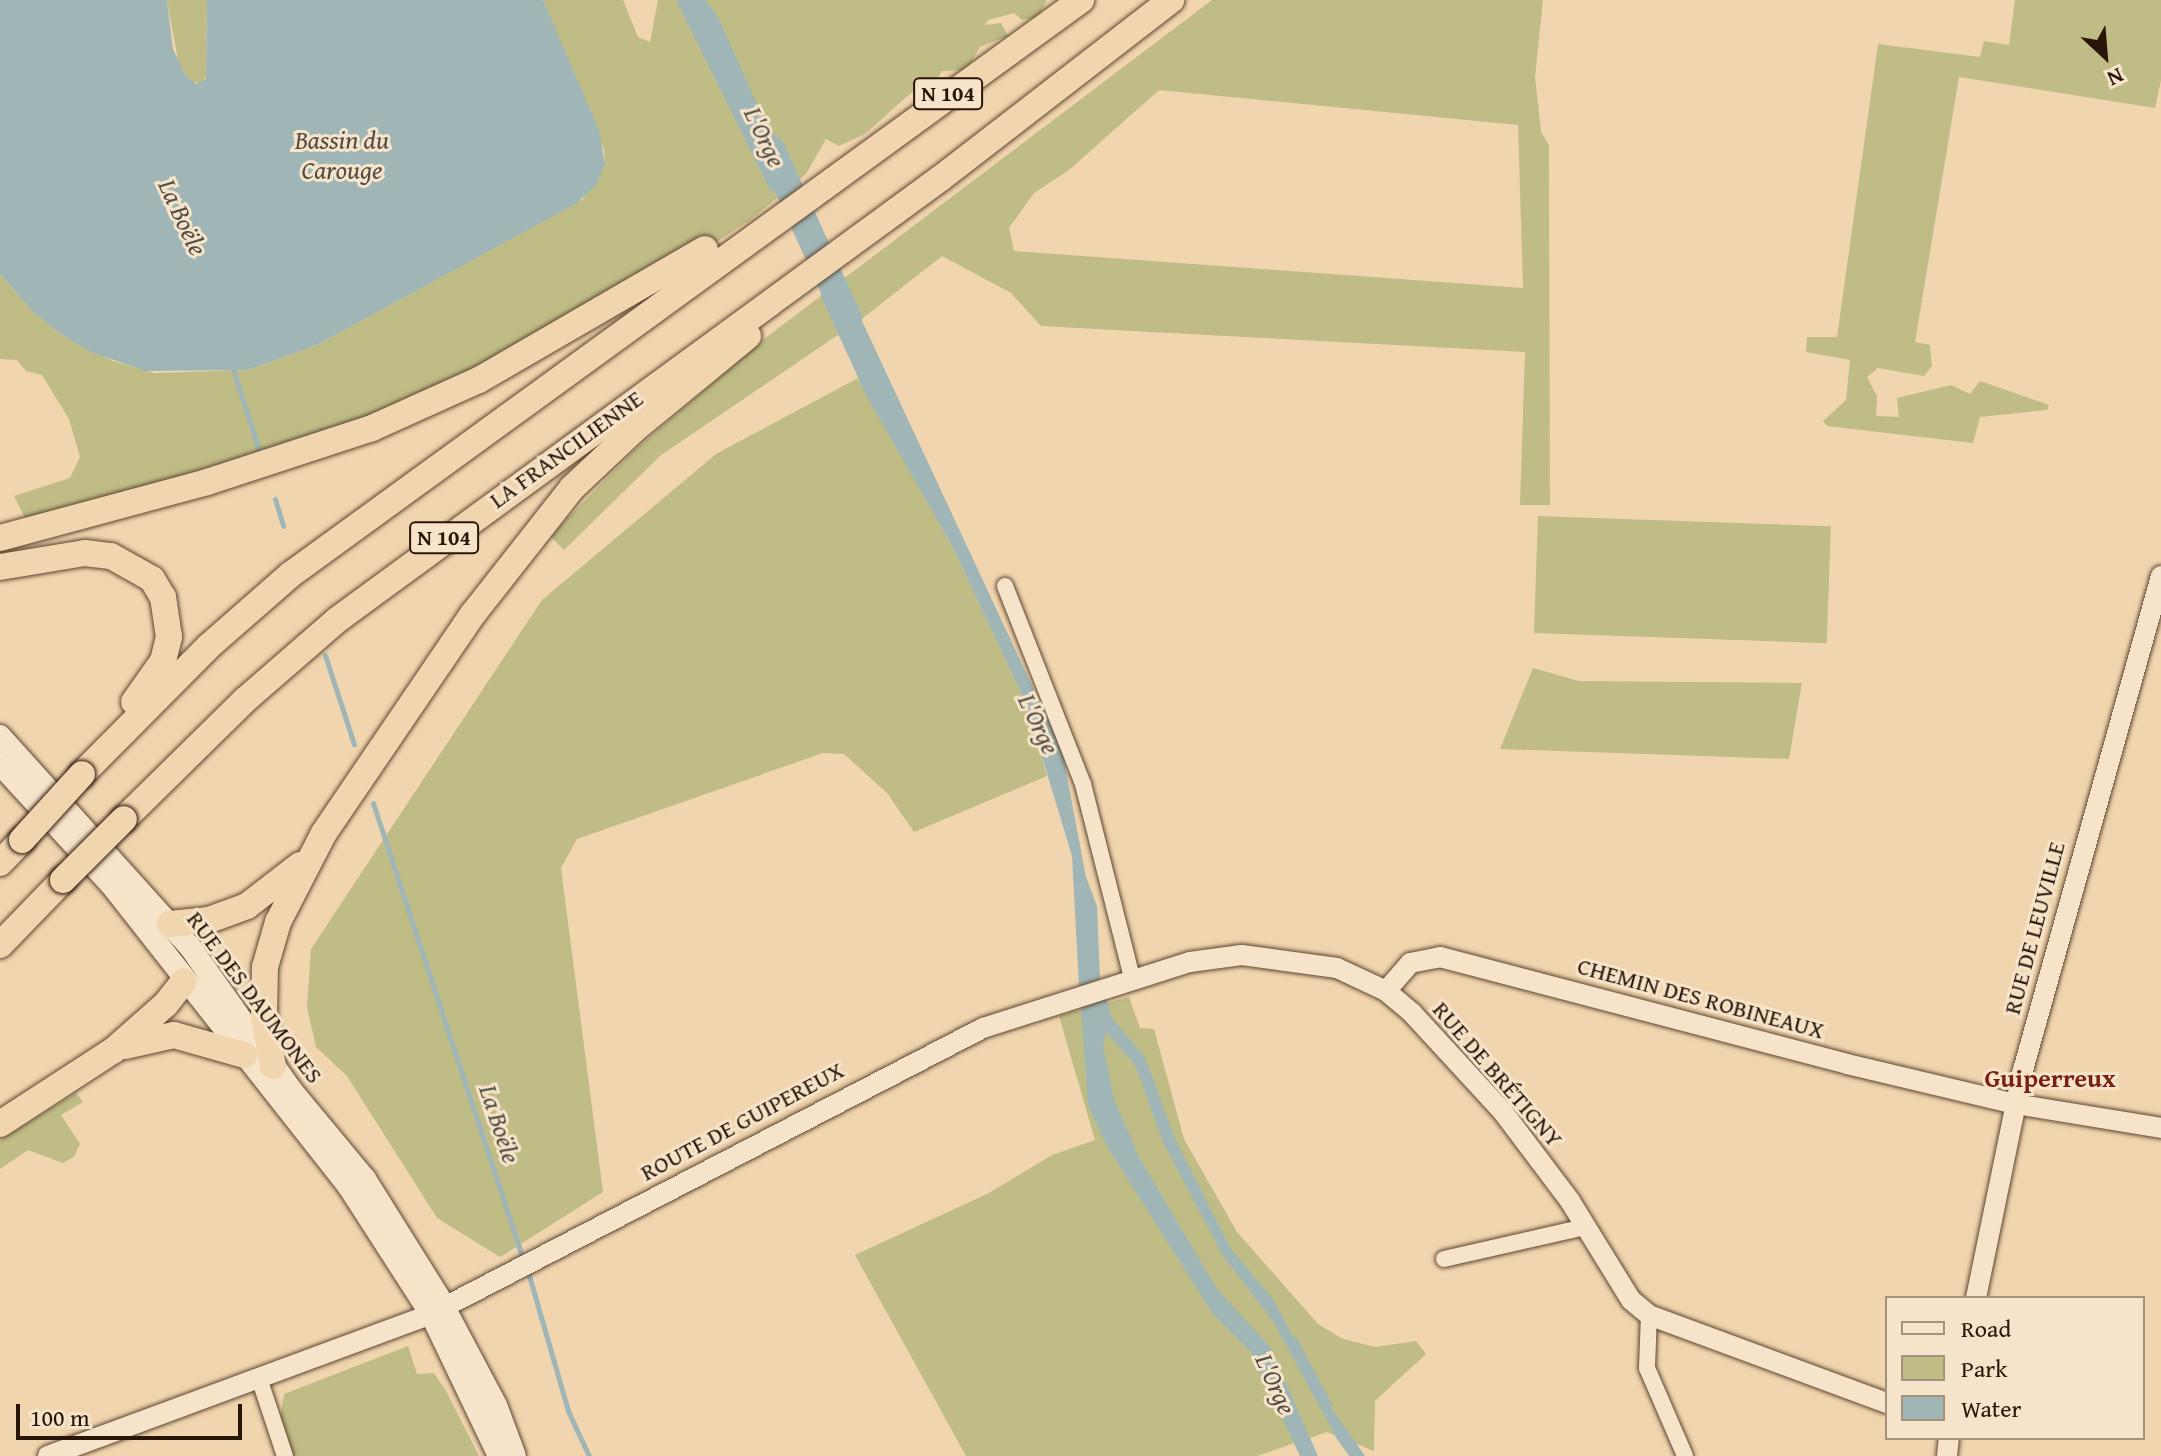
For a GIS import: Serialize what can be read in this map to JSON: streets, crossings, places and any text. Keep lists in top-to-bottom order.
{
  "streets": {
    "highway": ["N 104", "LA FRANCILIENNE"],
    "main road": ["RUE DES DAUMONES"],
    "street": [
      "RUE DE LEUVILLE",
      "CHEMIN DES ROBINEAUX",
      "RUE DE BRÉTIGNY",
      "ROUTE DE GUIPEREUX"
    ]
  },
  "crossings": [
    ["RUE DE LEUVILLE", "CHEMIN DES ROBINEAUX"],
    ["RUE DES DAUMONES", "ROUTE DE GUIPEREUX"],
    ["CHEMIN DES ROBINEAUX", "RUE DE BRÉTIGNY"],
    ["RUE DE BRÉTIGNY", "ROUTE DE GUIPEREUX"]
  ],
  "districts": ["Guiperreux"],
  "water": ["L'Orge", "Bassin du Carouge", "La Boële"],
  "legend": ["Road", "Park", "Water"],
  "scale_bar": "100 m",
  "north": "bottom right"
}
